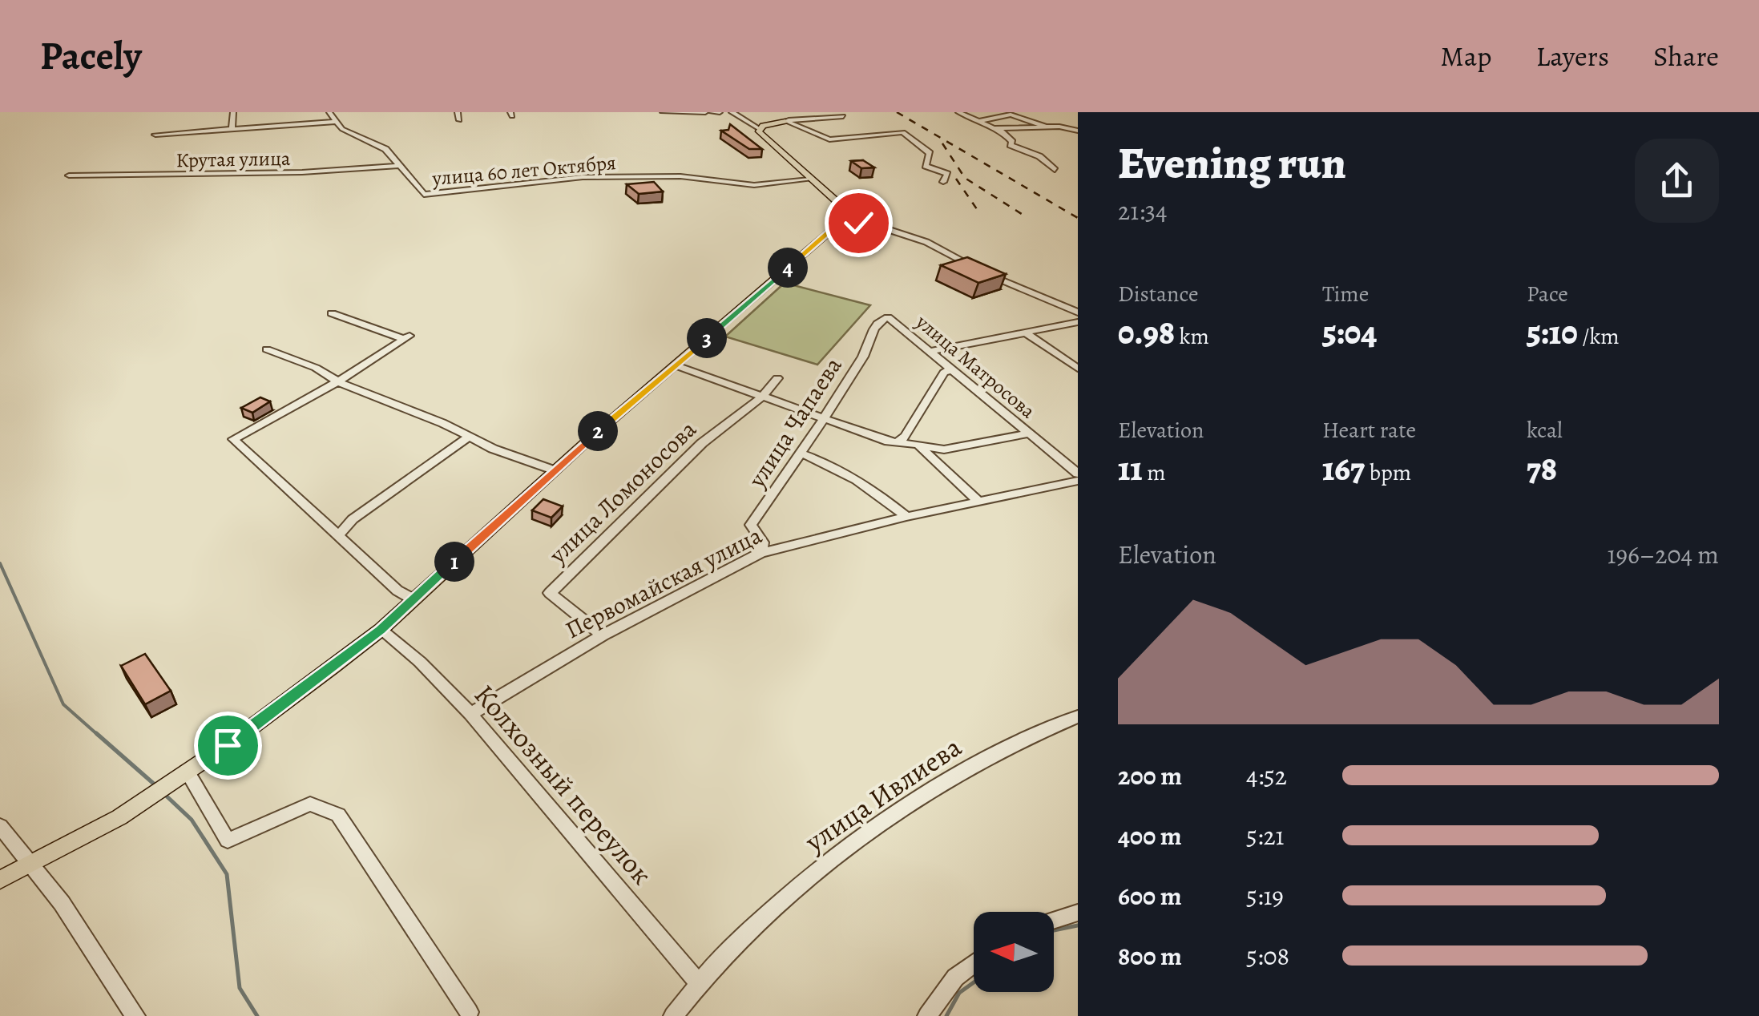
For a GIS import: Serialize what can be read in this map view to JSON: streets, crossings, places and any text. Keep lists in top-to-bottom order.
{
  "streets": {
    "street": [
      "Крутая улица",
      "улица 60 лет Октября",
      "улица Матросова",
      "улица Чапаева",
      "улица Ломоносова",
      "Первомайская улица",
      "Колхозный переулок",
      "улица Ивлиева"
    ]
  },
  "crossings": [
    ["Крутая улица", "улица 60 лет Октября"],
    ["улица Матросова", "улица Чапаева"],
    ["улица Чапаева", "Первомайская улица"],
    ["улица Ломоносова", "Первомайская улица"],
    ["Первомайская улица", "Колхозный переулок"],
    ["Колхозный переулок", "улица Ивлиева"]
  ],
  "north": "left",
  "page": {
    "header": "Pacely",
    "nav": ["Map", "Layers", "Share"],
    "heading": ["Evening run", "21:34"],
    "pins": [
      "4",
      "3",
      "2",
      "1"
    ],
    "stats": [
      ["Distance", "0.98 km"],
      ["Time", "5:04"],
      ["Pace", "5:10 /km"],
      ["Elevation", "11 m"],
      ["Heart rate", "167 bpm"],
      ["kcal", "78"]
    ],
    "chart": ["Elevation", "196–204 m"],
    "list": [
      {
        "name": "200 m",
        "note": "4:52"
      },
      {
        "name": "400 m",
        "note": "5:21"
      },
      {
        "name": "600 m",
        "note": "5:19"
      },
      {
        "name": "800 m",
        "note": "5:08"
      }
    ]
  }
}
